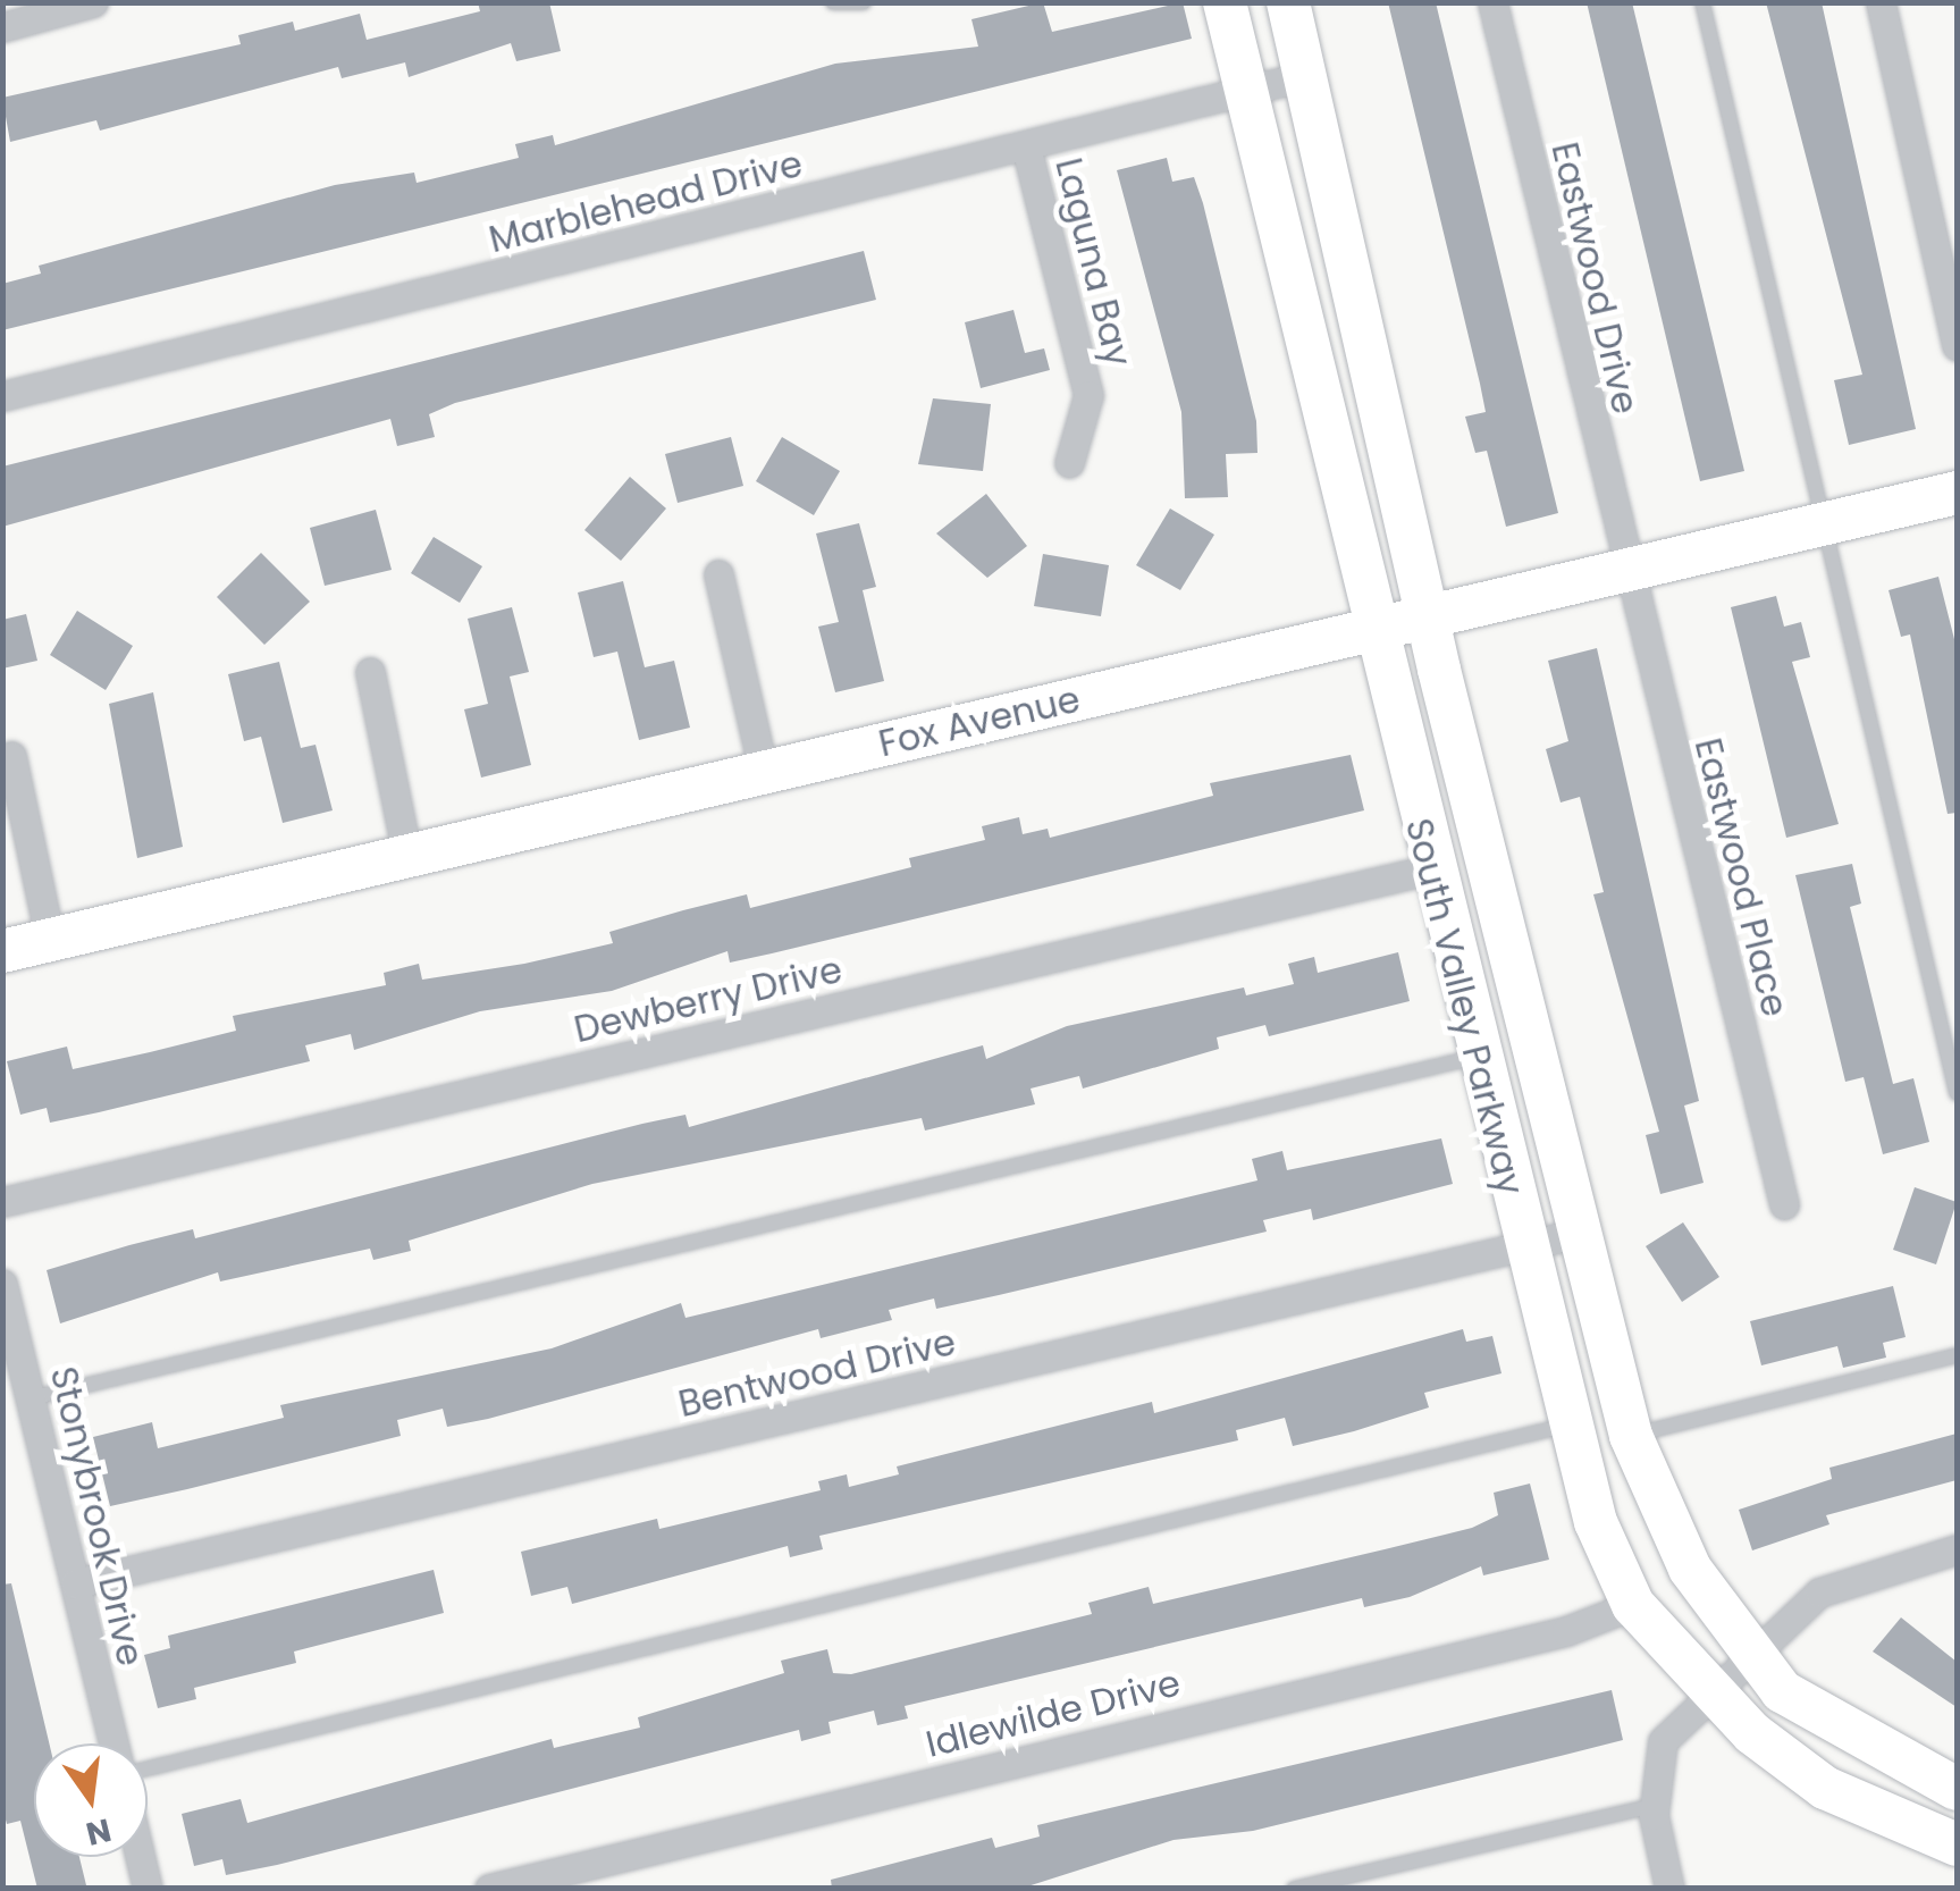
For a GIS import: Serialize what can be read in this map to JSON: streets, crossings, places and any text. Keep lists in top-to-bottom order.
{
  "streets": {
    "main road": ["Fox Avenue", "South Valley Parkway"],
    "street": [
      "Marblehead Drive",
      "Laguna Bay",
      "Eastwood Drive",
      "Eastwood Place",
      "Dewberry Drive",
      "Bentwood Drive",
      "Stonybrook Drive",
      "Idlewilde Drive"
    ]
  },
  "crossings": [
    ["Marblehead Drive", "Laguna Bay"],
    ["Marblehead Drive", "South Valley Parkway"],
    ["Eastwood Drive", "Fox Avenue"],
    ["Eastwood Drive", "Eastwood Place"],
    ["Fox Avenue", "Eastwood Place"],
    ["Fox Avenue", "South Valley Parkway"],
    ["Dewberry Drive", "South Valley Parkway"],
    ["South Valley Parkway", "Bentwood Drive"],
    ["South Valley Parkway", "Idlewilde Drive"],
    ["Bentwood Drive", "Stonybrook Drive"]
  ],
  "north": "bottom"
}
